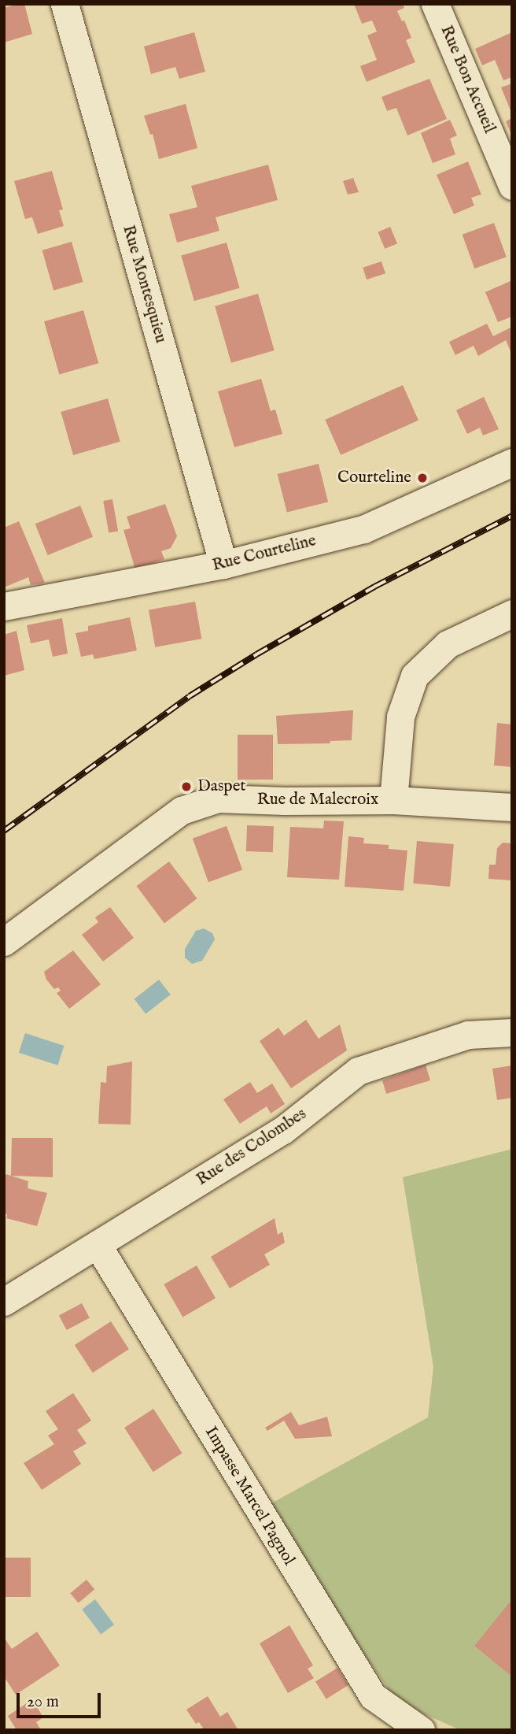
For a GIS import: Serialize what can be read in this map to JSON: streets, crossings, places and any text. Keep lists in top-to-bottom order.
{
  "streets": {
    "street": [
      "Rue Bon Accueil",
      "Rue Montesquieu",
      "Rue Courteline",
      "Rue de Malecroix",
      "Rue des Colombes",
      "Impasse Marcel Pagnol"
    ]
  },
  "crossings": [
    ["Rue Montesquieu", "Rue Courteline"],
    ["Rue des Colombes", "Impasse Marcel Pagnol"]
  ],
  "places": ["Courteline", "Daspet"],
  "scale_bar": "20 m"
}
